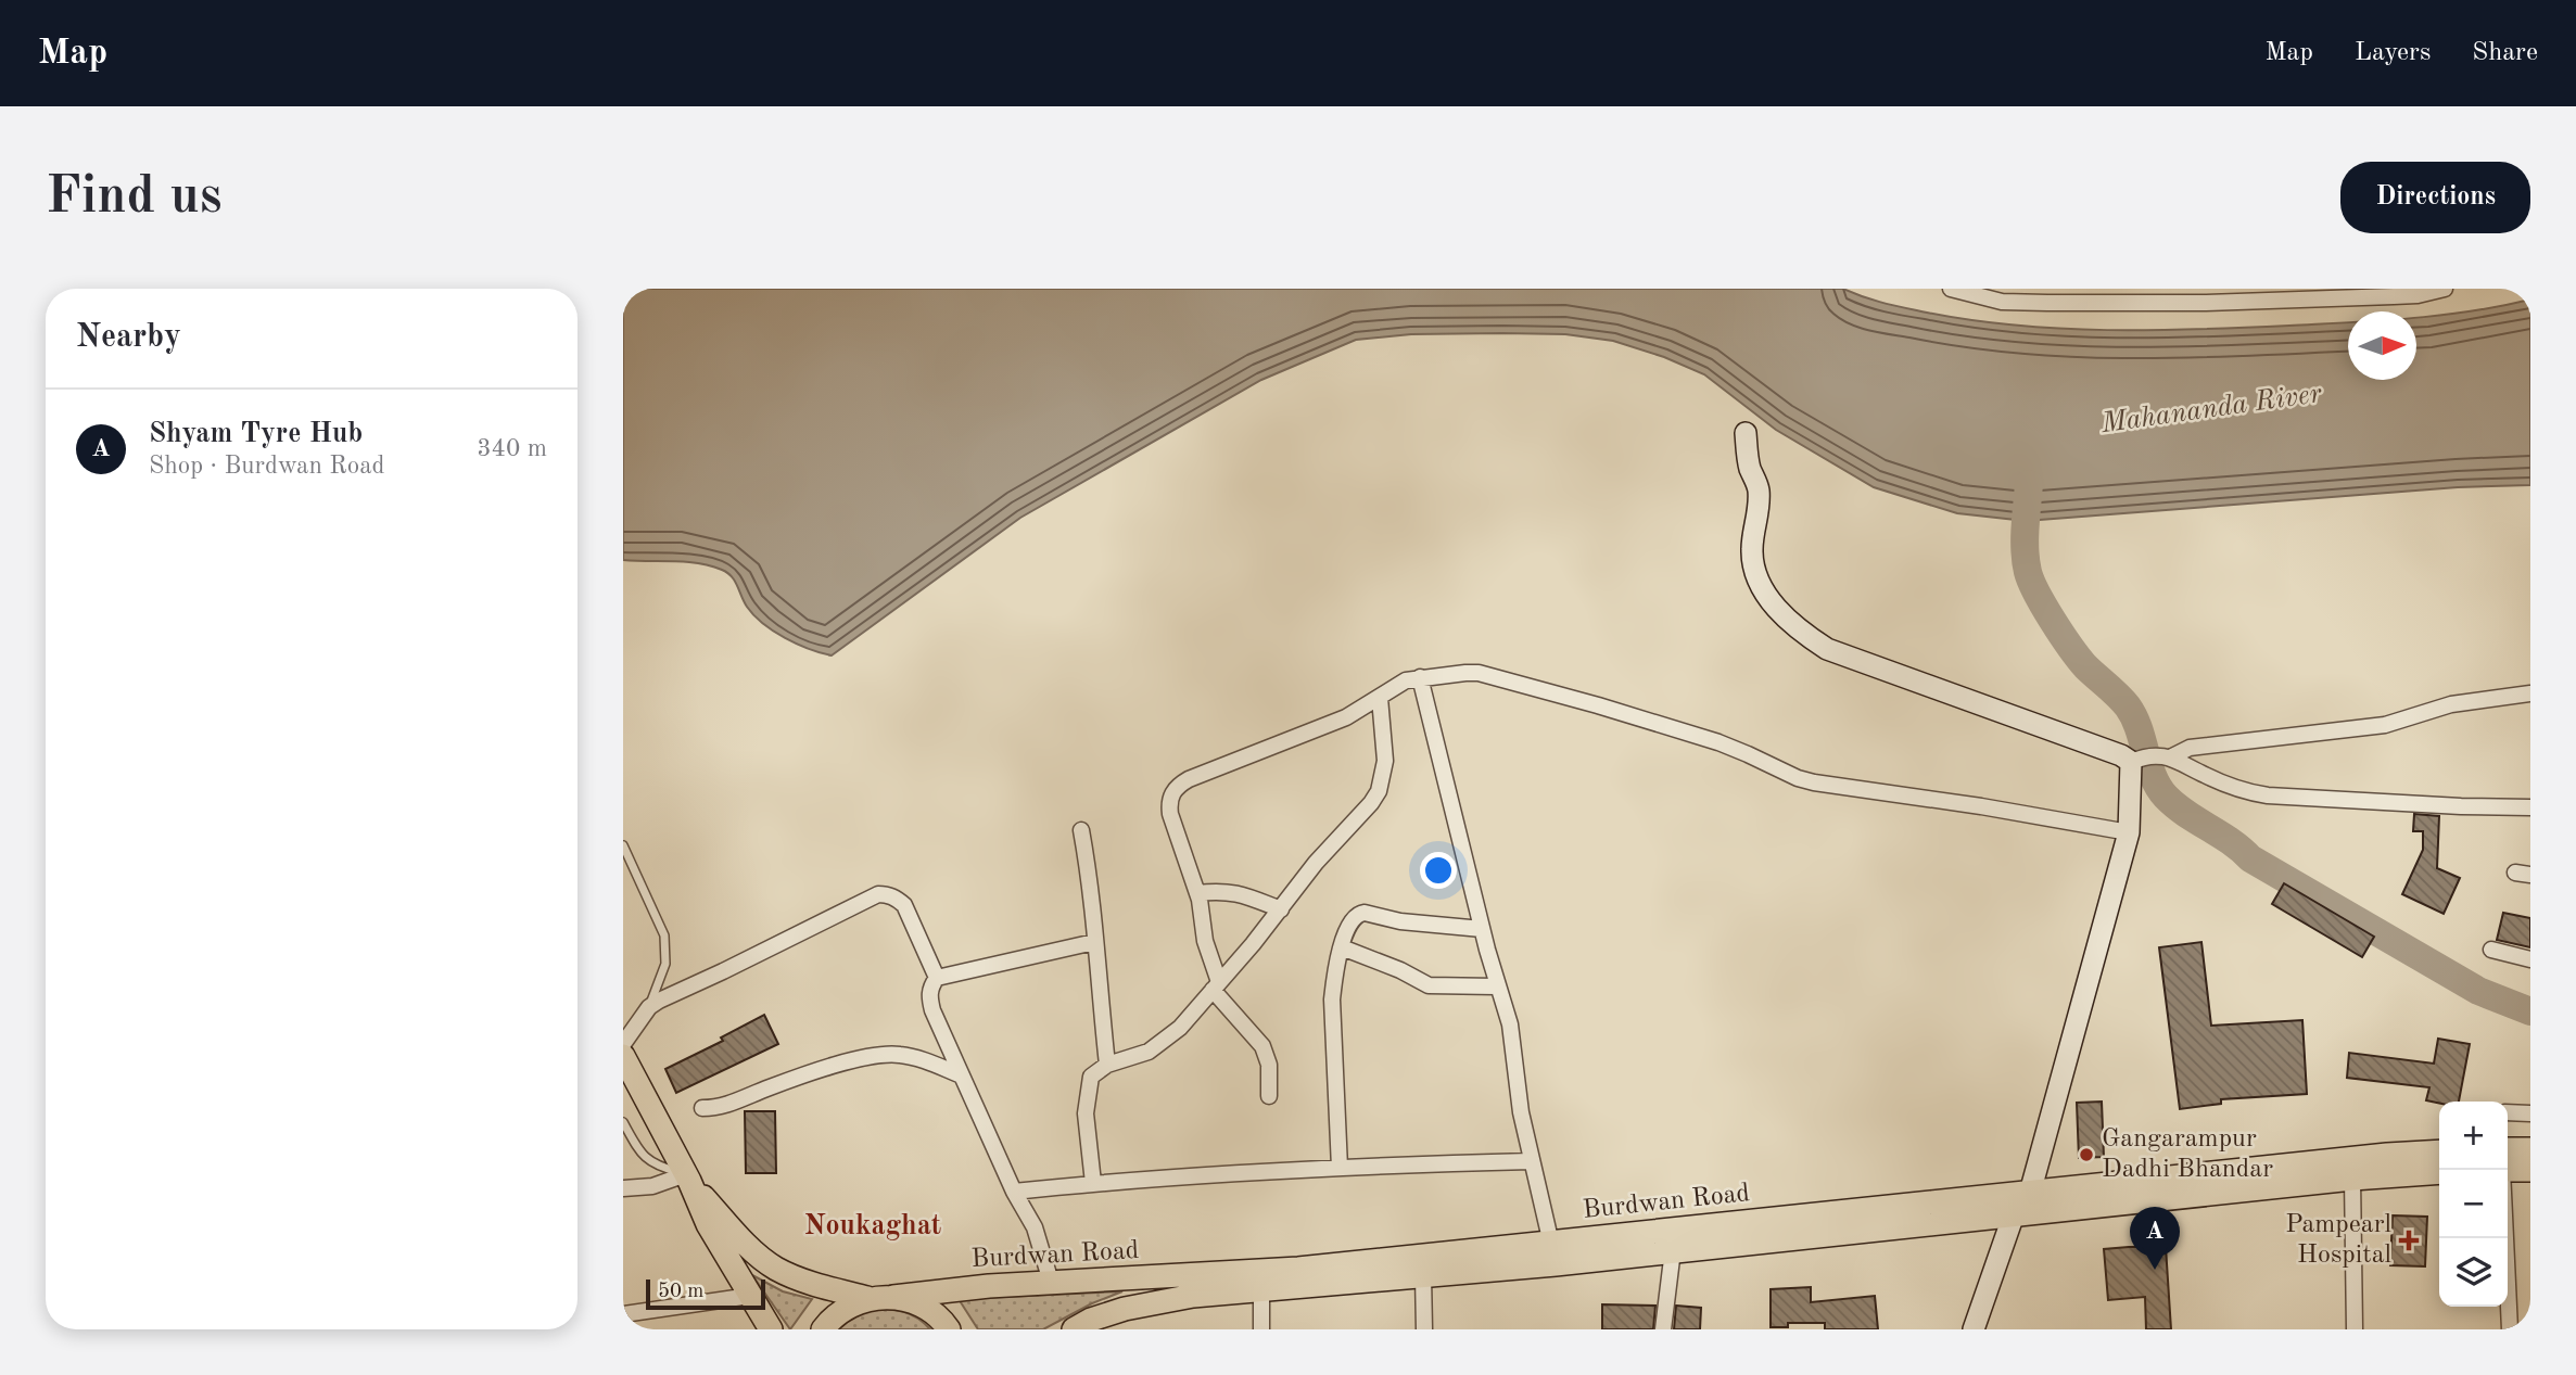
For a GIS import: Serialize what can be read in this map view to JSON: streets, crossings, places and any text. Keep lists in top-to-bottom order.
{
  "streets": {
    "main road": ["Burdwan Road"]
  },
  "districts": ["Noukaghat"],
  "water": ["Mahananda River"],
  "places": {
    "other": ["Gangarampur Dadhi Bhandar"],
    "health": ["Pampearl Hospital"]
  },
  "scale_bar": "50 m",
  "north": "right",
  "page": {
    "header": "Map",
    "nav": ["Map", "Layers", "Share"],
    "buttons": "Directions",
    "title": "Find us",
    "heading": "Nearby",
    "list": [
      {
        "mark": "A",
        "name": "Shyam Tyre Hub",
        "note": "Shop · Burdwan Road",
        "value": "340 m"
      }
    ],
    "map_buttons": ["+", "−"],
    "pins": "A",
    "scale": "50 m"
  }
}
